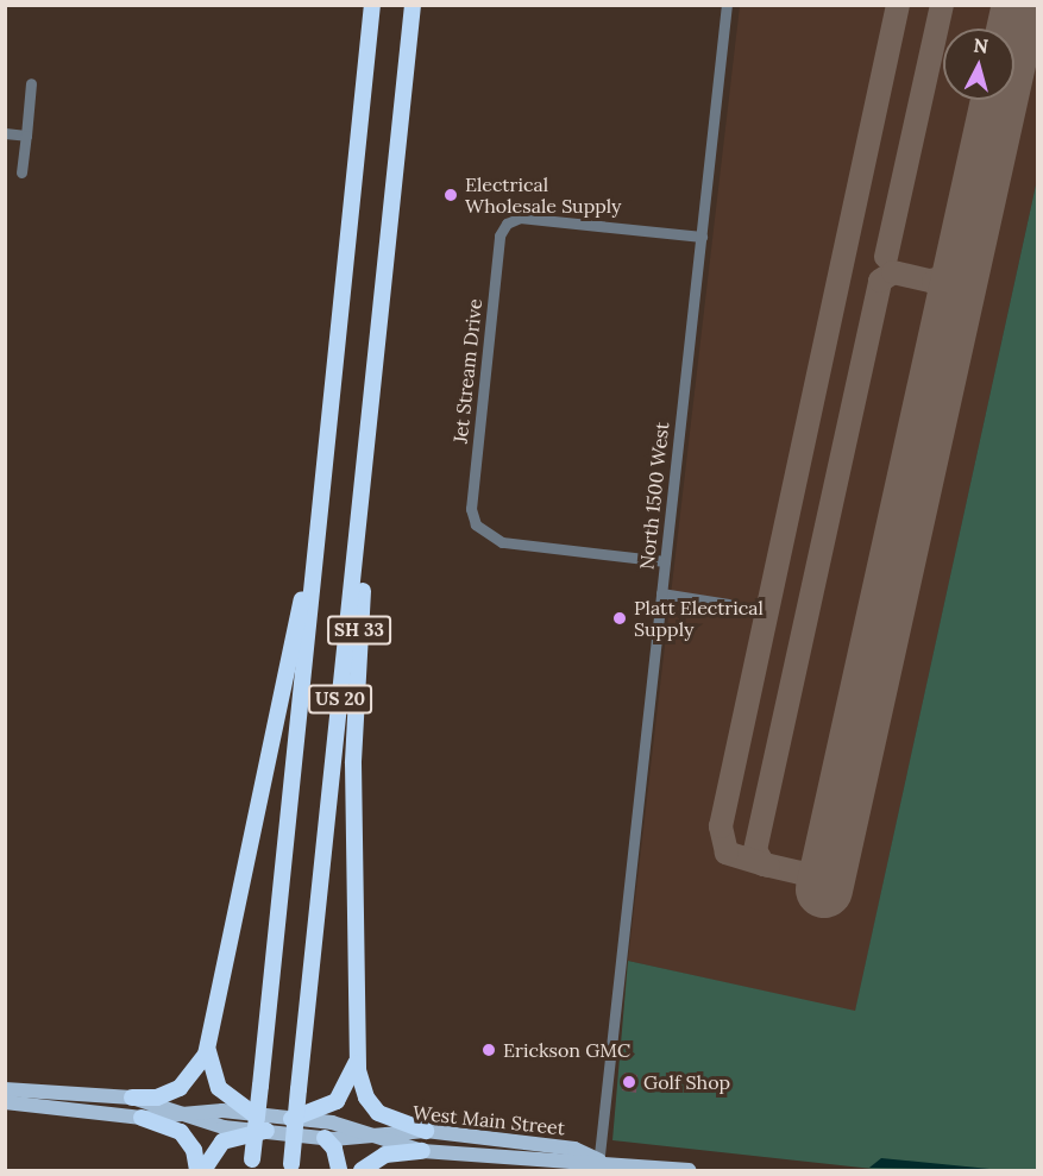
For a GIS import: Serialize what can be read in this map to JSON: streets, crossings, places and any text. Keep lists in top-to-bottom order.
{
  "streets": {
    "highway": ["SH 33", "US 20"],
    "main road": ["West Main Street"],
    "street": ["Jet Stream Drive", "North 1500 West"]
  },
  "crossings": [
    ["Jet Stream Drive", "North 1500 West"],
    ["North 1500 West", "West Main Street"],
    ["SH 33", "US 20"],
    ["SH 33", "West Main Street"]
  ],
  "places": [
    "Electrical Wholesale Supply",
    "Platt Electrical Supply",
    "Erickson GMC",
    "Golf Shop"
  ],
  "north": "top"
}
